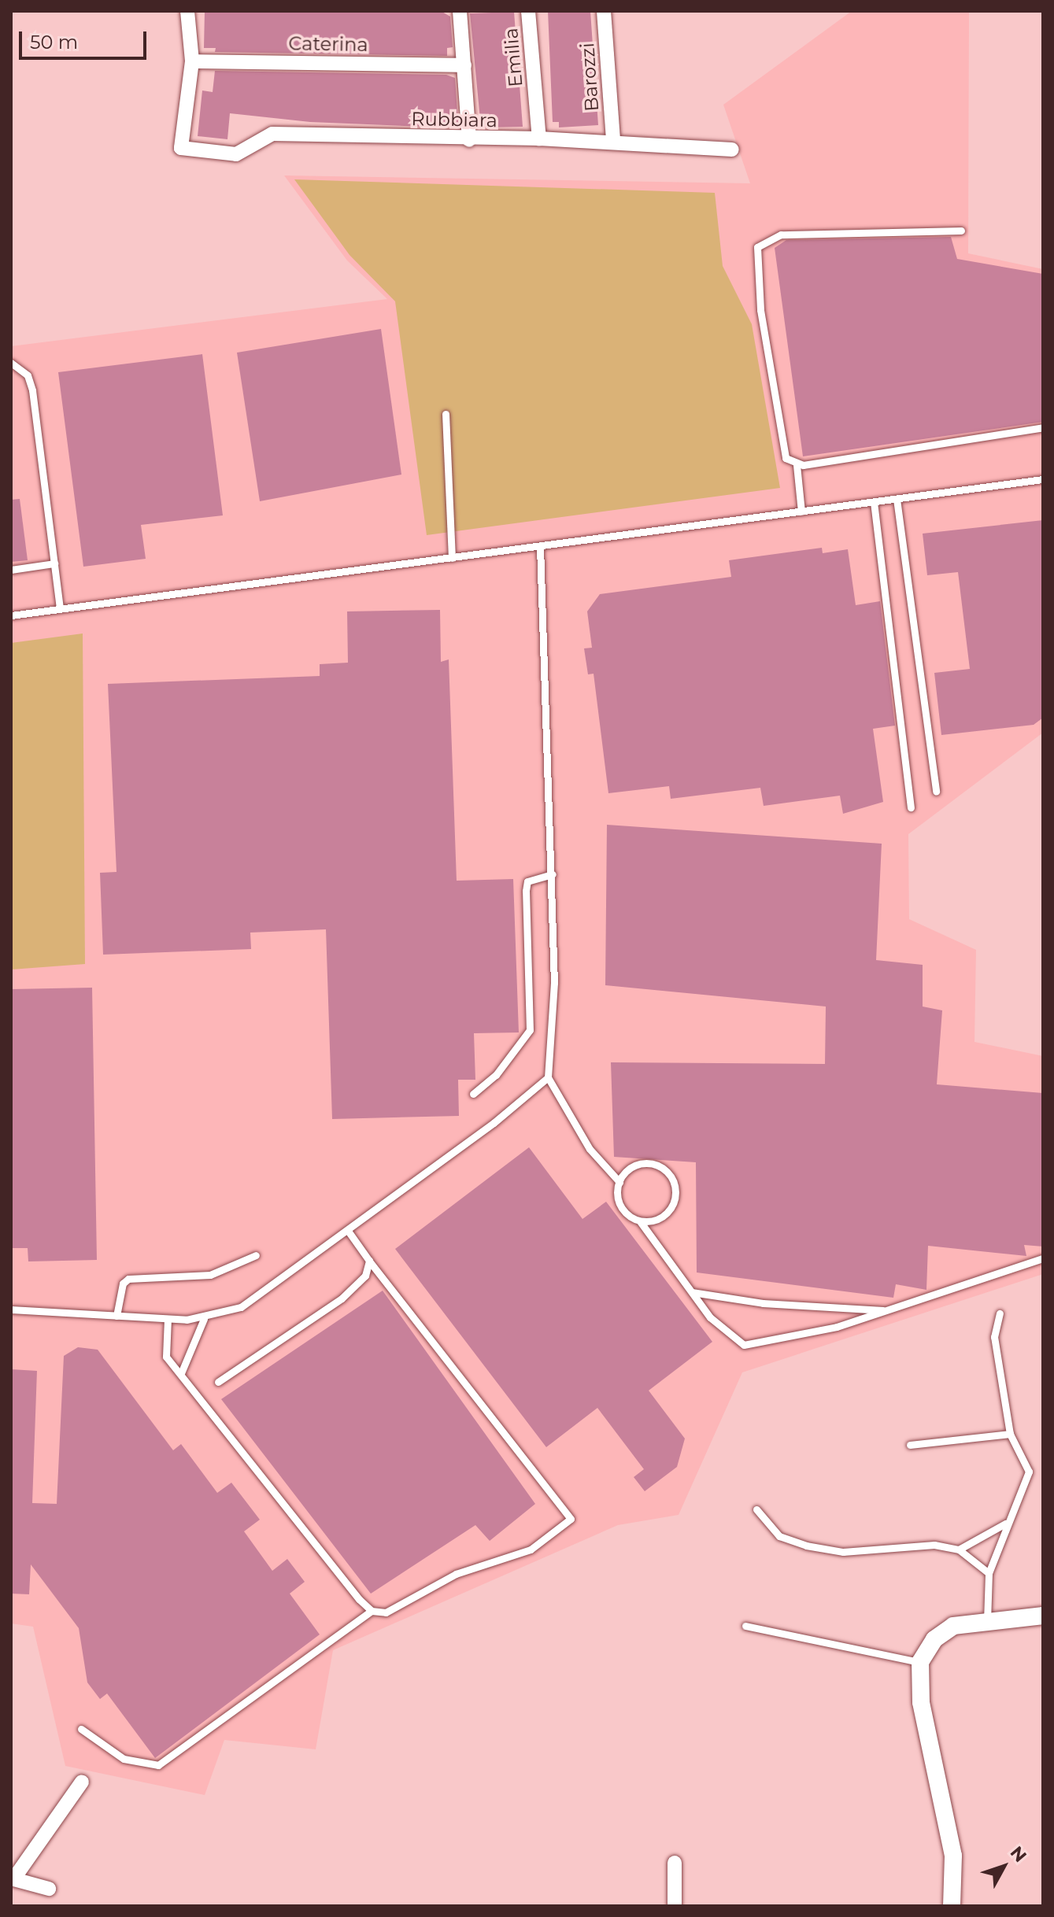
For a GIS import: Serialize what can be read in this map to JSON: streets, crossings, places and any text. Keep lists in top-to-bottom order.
{
  "streets": {
    "street": [
      "Caterina",
      "Emilia",
      "Barozzi",
      "Rubbiara"
    ]
  },
  "crossings": [
    ["Caterina", "Rubbiara"],
    ["Emilia", "Rubbiara"],
    ["Barozzi", "Rubbiara"]
  ],
  "scale_bar": "50 m",
  "north": "top right"
}
